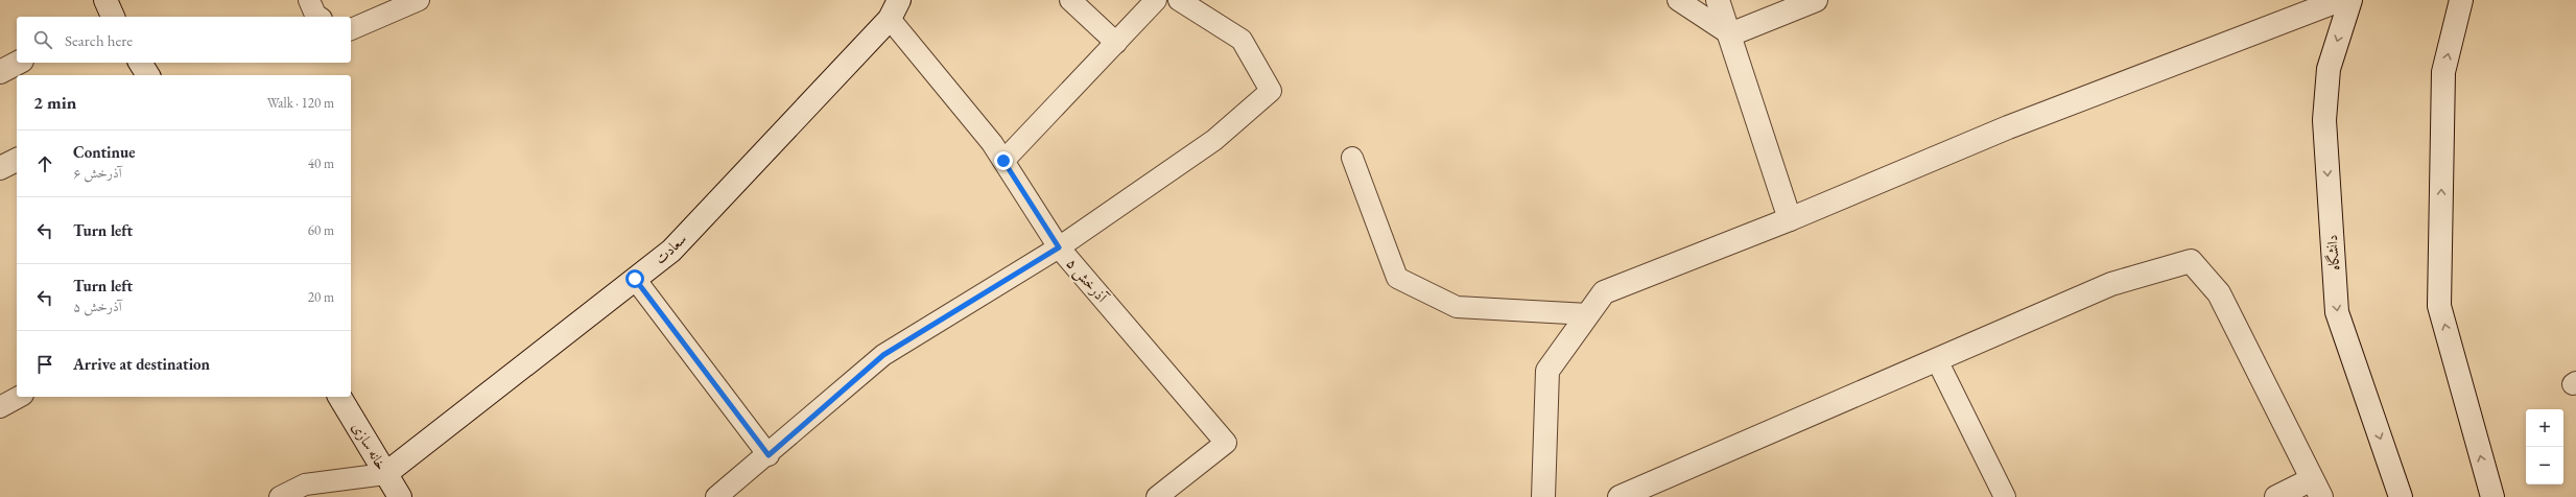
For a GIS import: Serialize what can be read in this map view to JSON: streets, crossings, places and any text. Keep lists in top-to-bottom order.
{
  "streets": {
    "street": ["سعادت", "دانشگاه", "خانه سازی"],
    "lane": ["آذرخش ۵"]
  },
  "crossings": [
    ["سعادت", "آذرخش ۵"],
    ["سعادت", "خانه سازی"]
  ],
  "page": {
    "search": "Search here",
    "heading": ["2 min", "Walk · 120 m"],
    "list": [
      ["Continue", "آذرخش ۶", "40 m"],
      ["Turn left", "60 m"],
      ["Turn left", "آذرخش ۵", "20 m"],
      "Arrive at destination"
    ],
    "map_buttons": ["+", "−"]
  }
}
